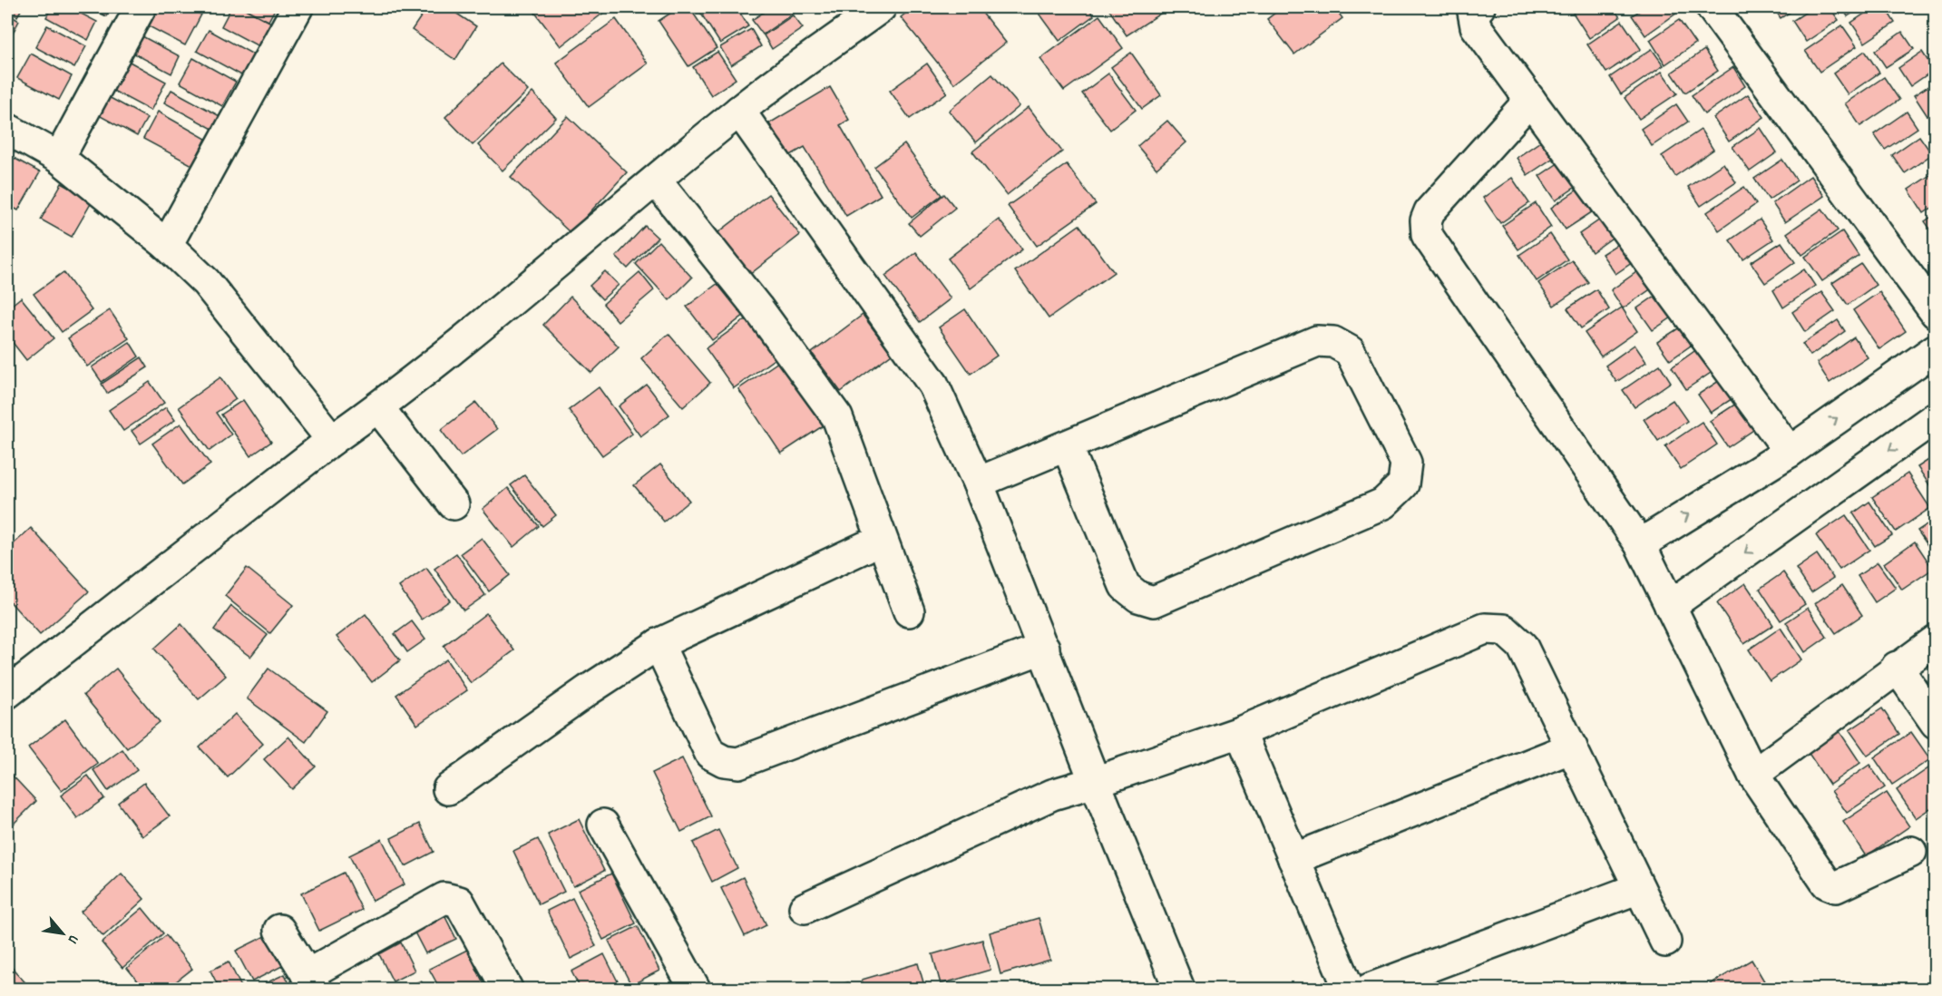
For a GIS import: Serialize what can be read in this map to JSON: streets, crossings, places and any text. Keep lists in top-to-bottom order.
{
  "north": "bottom right"
}
